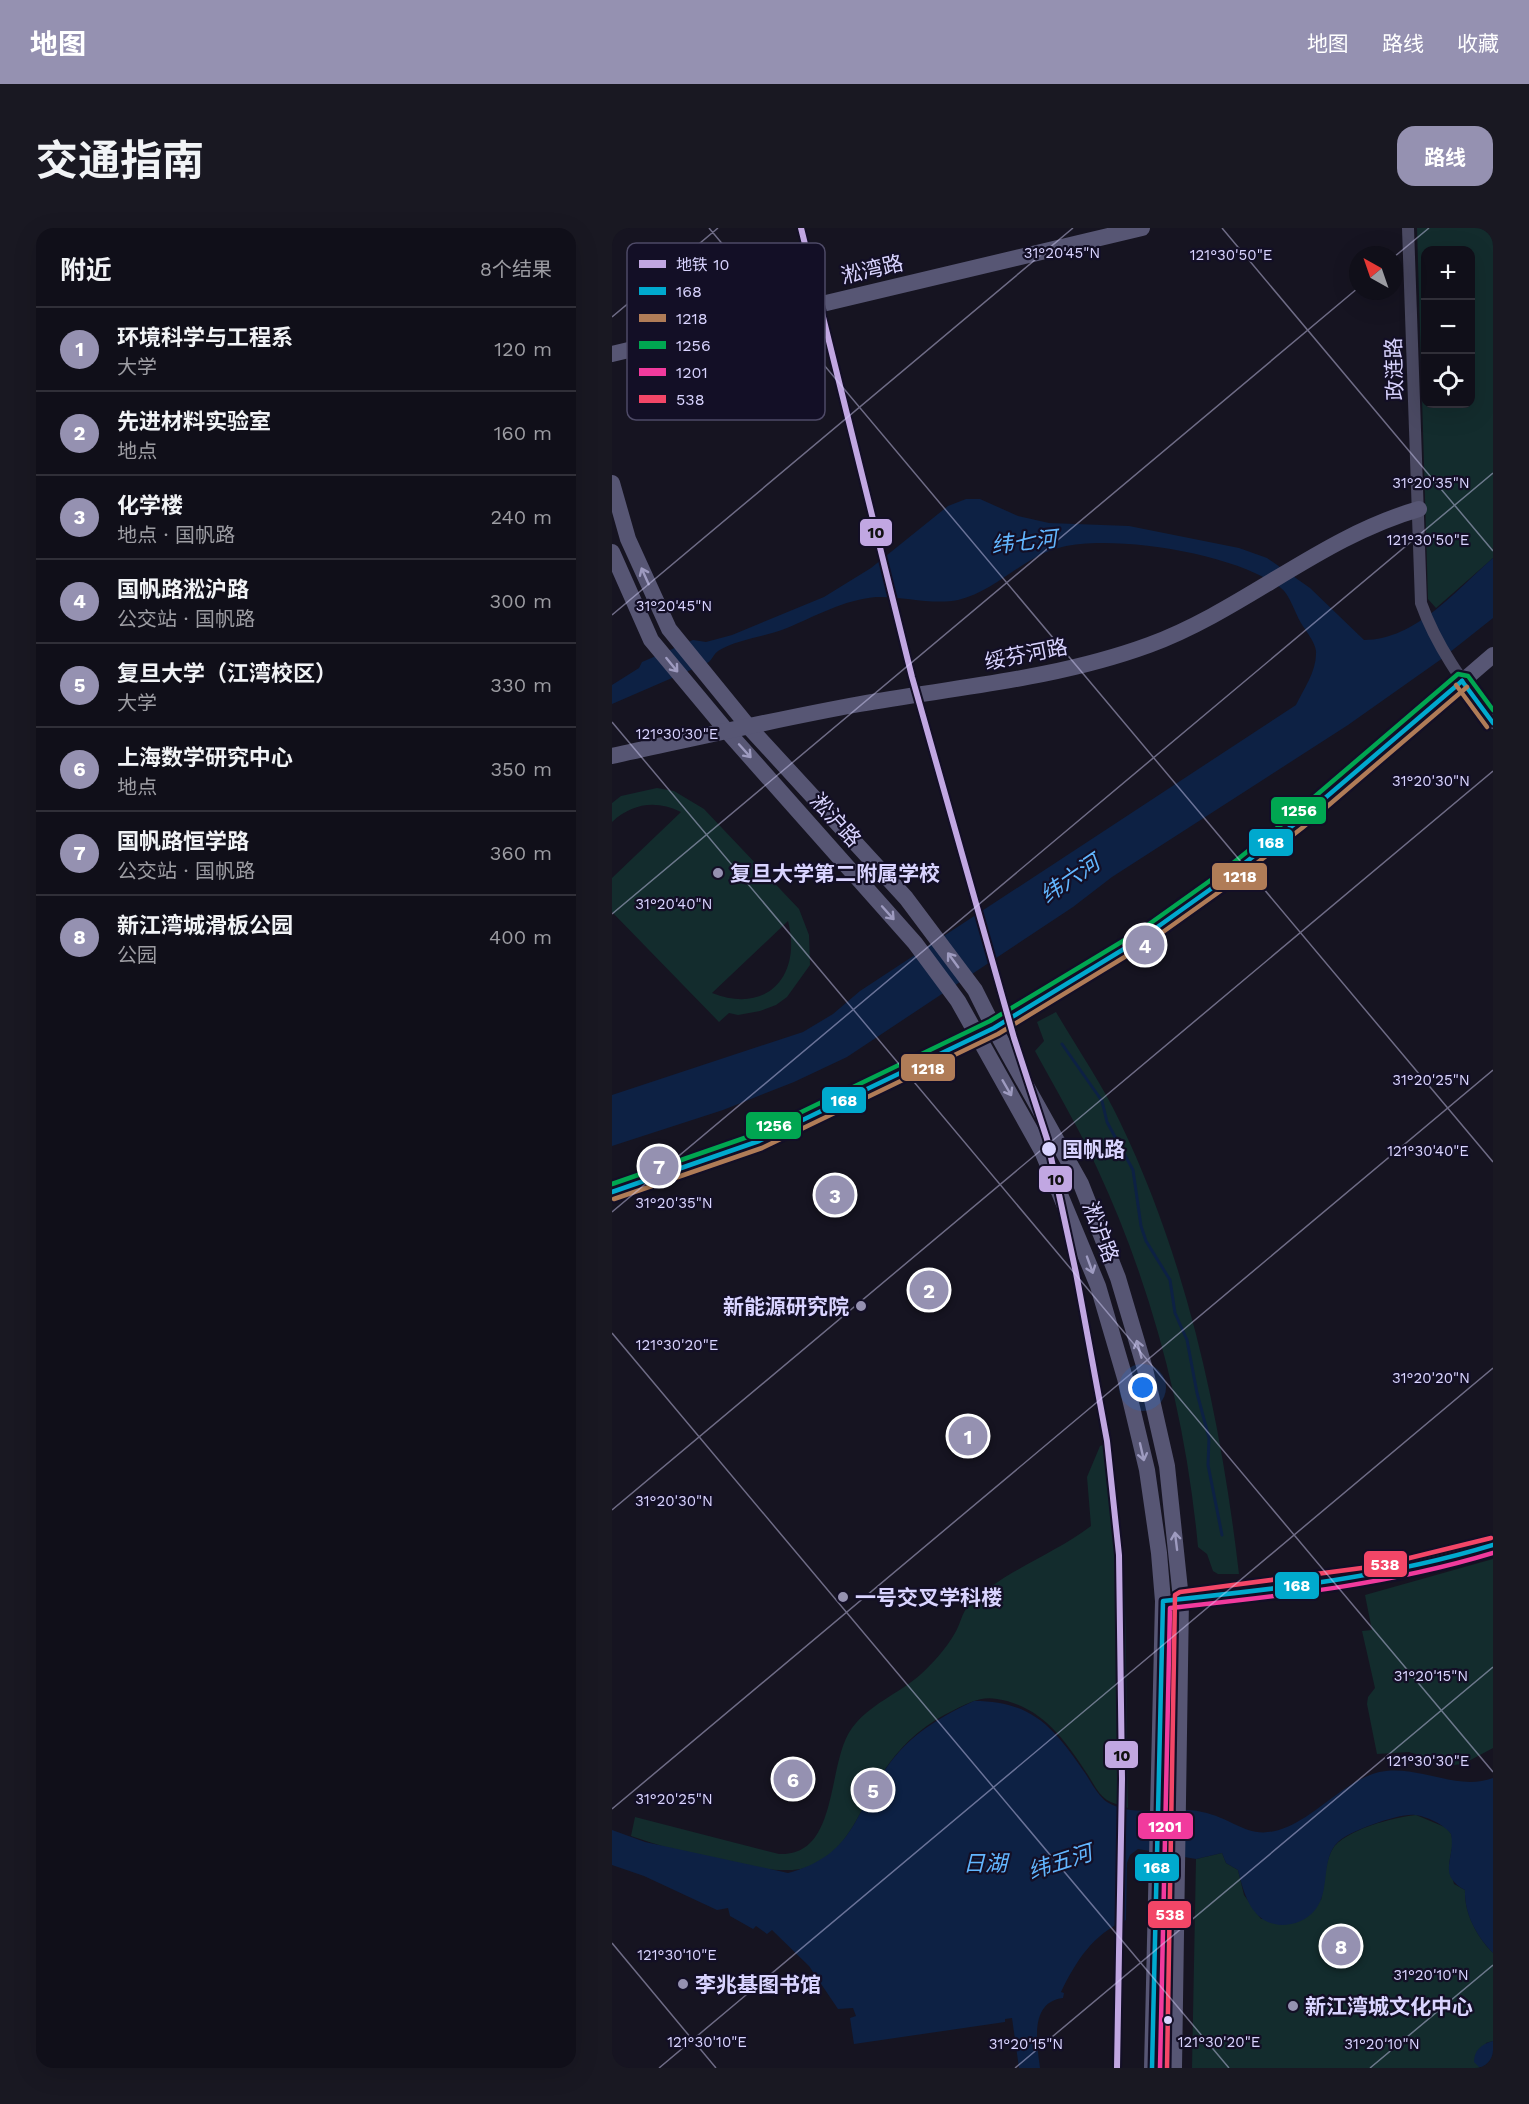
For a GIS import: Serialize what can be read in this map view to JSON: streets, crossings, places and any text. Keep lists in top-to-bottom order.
{
  "streets": {
    "main road": ["淞湾路", "绥芬河路", "淞沪路"],
    "street": ["政涟路"]
  },
  "crossings": [
    ["政涟路", "绥芬河路"],
    ["绥芬河路", "淞沪路"]
  ],
  "water": [
    "纬七河",
    "纬六河",
    "纬五河",
    "日湖"
  ],
  "places": [
    "复旦大学第二附属学校",
    "国帆路",
    "新能源研究院",
    "一号交叉学科楼",
    "李兆基图书馆",
    "新江湾城文化中心"
  ],
  "lines": [
    "metro line 10",
    "transit line 1256",
    "transit line 168",
    "transit line 1218",
    "transit line 538",
    "transit line 1201"
  ],
  "legend": [
    "地铁 10",
    "168",
    "1218",
    "1256",
    "1201",
    "538"
  ],
  "north": "top left",
  "page": {
    "header": "地图",
    "nav": ["地图", "路线", "收藏"],
    "title": "交通指南",
    "buttons": "路线",
    "heading": ["附近", "8个结果"],
    "map_buttons": ["+", "−"],
    "list": [
      {
        "mark": "1",
        "name": "环境科学与工程系",
        "note": "大学",
        "value": "120 m"
      },
      {
        "mark": "2",
        "name": "先进材料实验室",
        "note": "地点",
        "value": "160 m"
      },
      {
        "mark": "3",
        "name": "化学楼",
        "note": "地点 · 国帆路",
        "value": "240 m"
      },
      {
        "mark": "4",
        "name": "国帆路淞沪路",
        "note": "公交站 · 国帆路",
        "value": "300 m"
      },
      {
        "mark": "5",
        "name": "复旦大学（江湾校区）",
        "note": "大学",
        "value": "330 m"
      },
      {
        "mark": "6",
        "name": "上海数学研究中心",
        "note": "地点",
        "value": "350 m"
      },
      {
        "mark": "7",
        "name": "国帆路恒学路",
        "note": "公交站 · 国帆路",
        "value": "360 m"
      },
      {
        "mark": "8",
        "name": "新江湾城滑板公园",
        "note": "公园",
        "value": "400 m"
      }
    ],
    "pins": [
      "4",
      "7",
      "3",
      "2",
      "1",
      "6",
      "5",
      "8"
    ]
  },
  "coordinates": [
    "31°20'45\"N",
    "121°30'50\"E",
    "31°20'35\"N",
    "121°30'30\"E",
    "31°20'30\"N",
    "31°20'40\"N",
    "31°20'25\"N",
    "121°30'40\"E",
    "121°30'20\"E",
    "31°20'20\"N",
    "31°20'15\"N",
    "121°30'10\"E",
    "31°20'10\"N"
  ]
}
